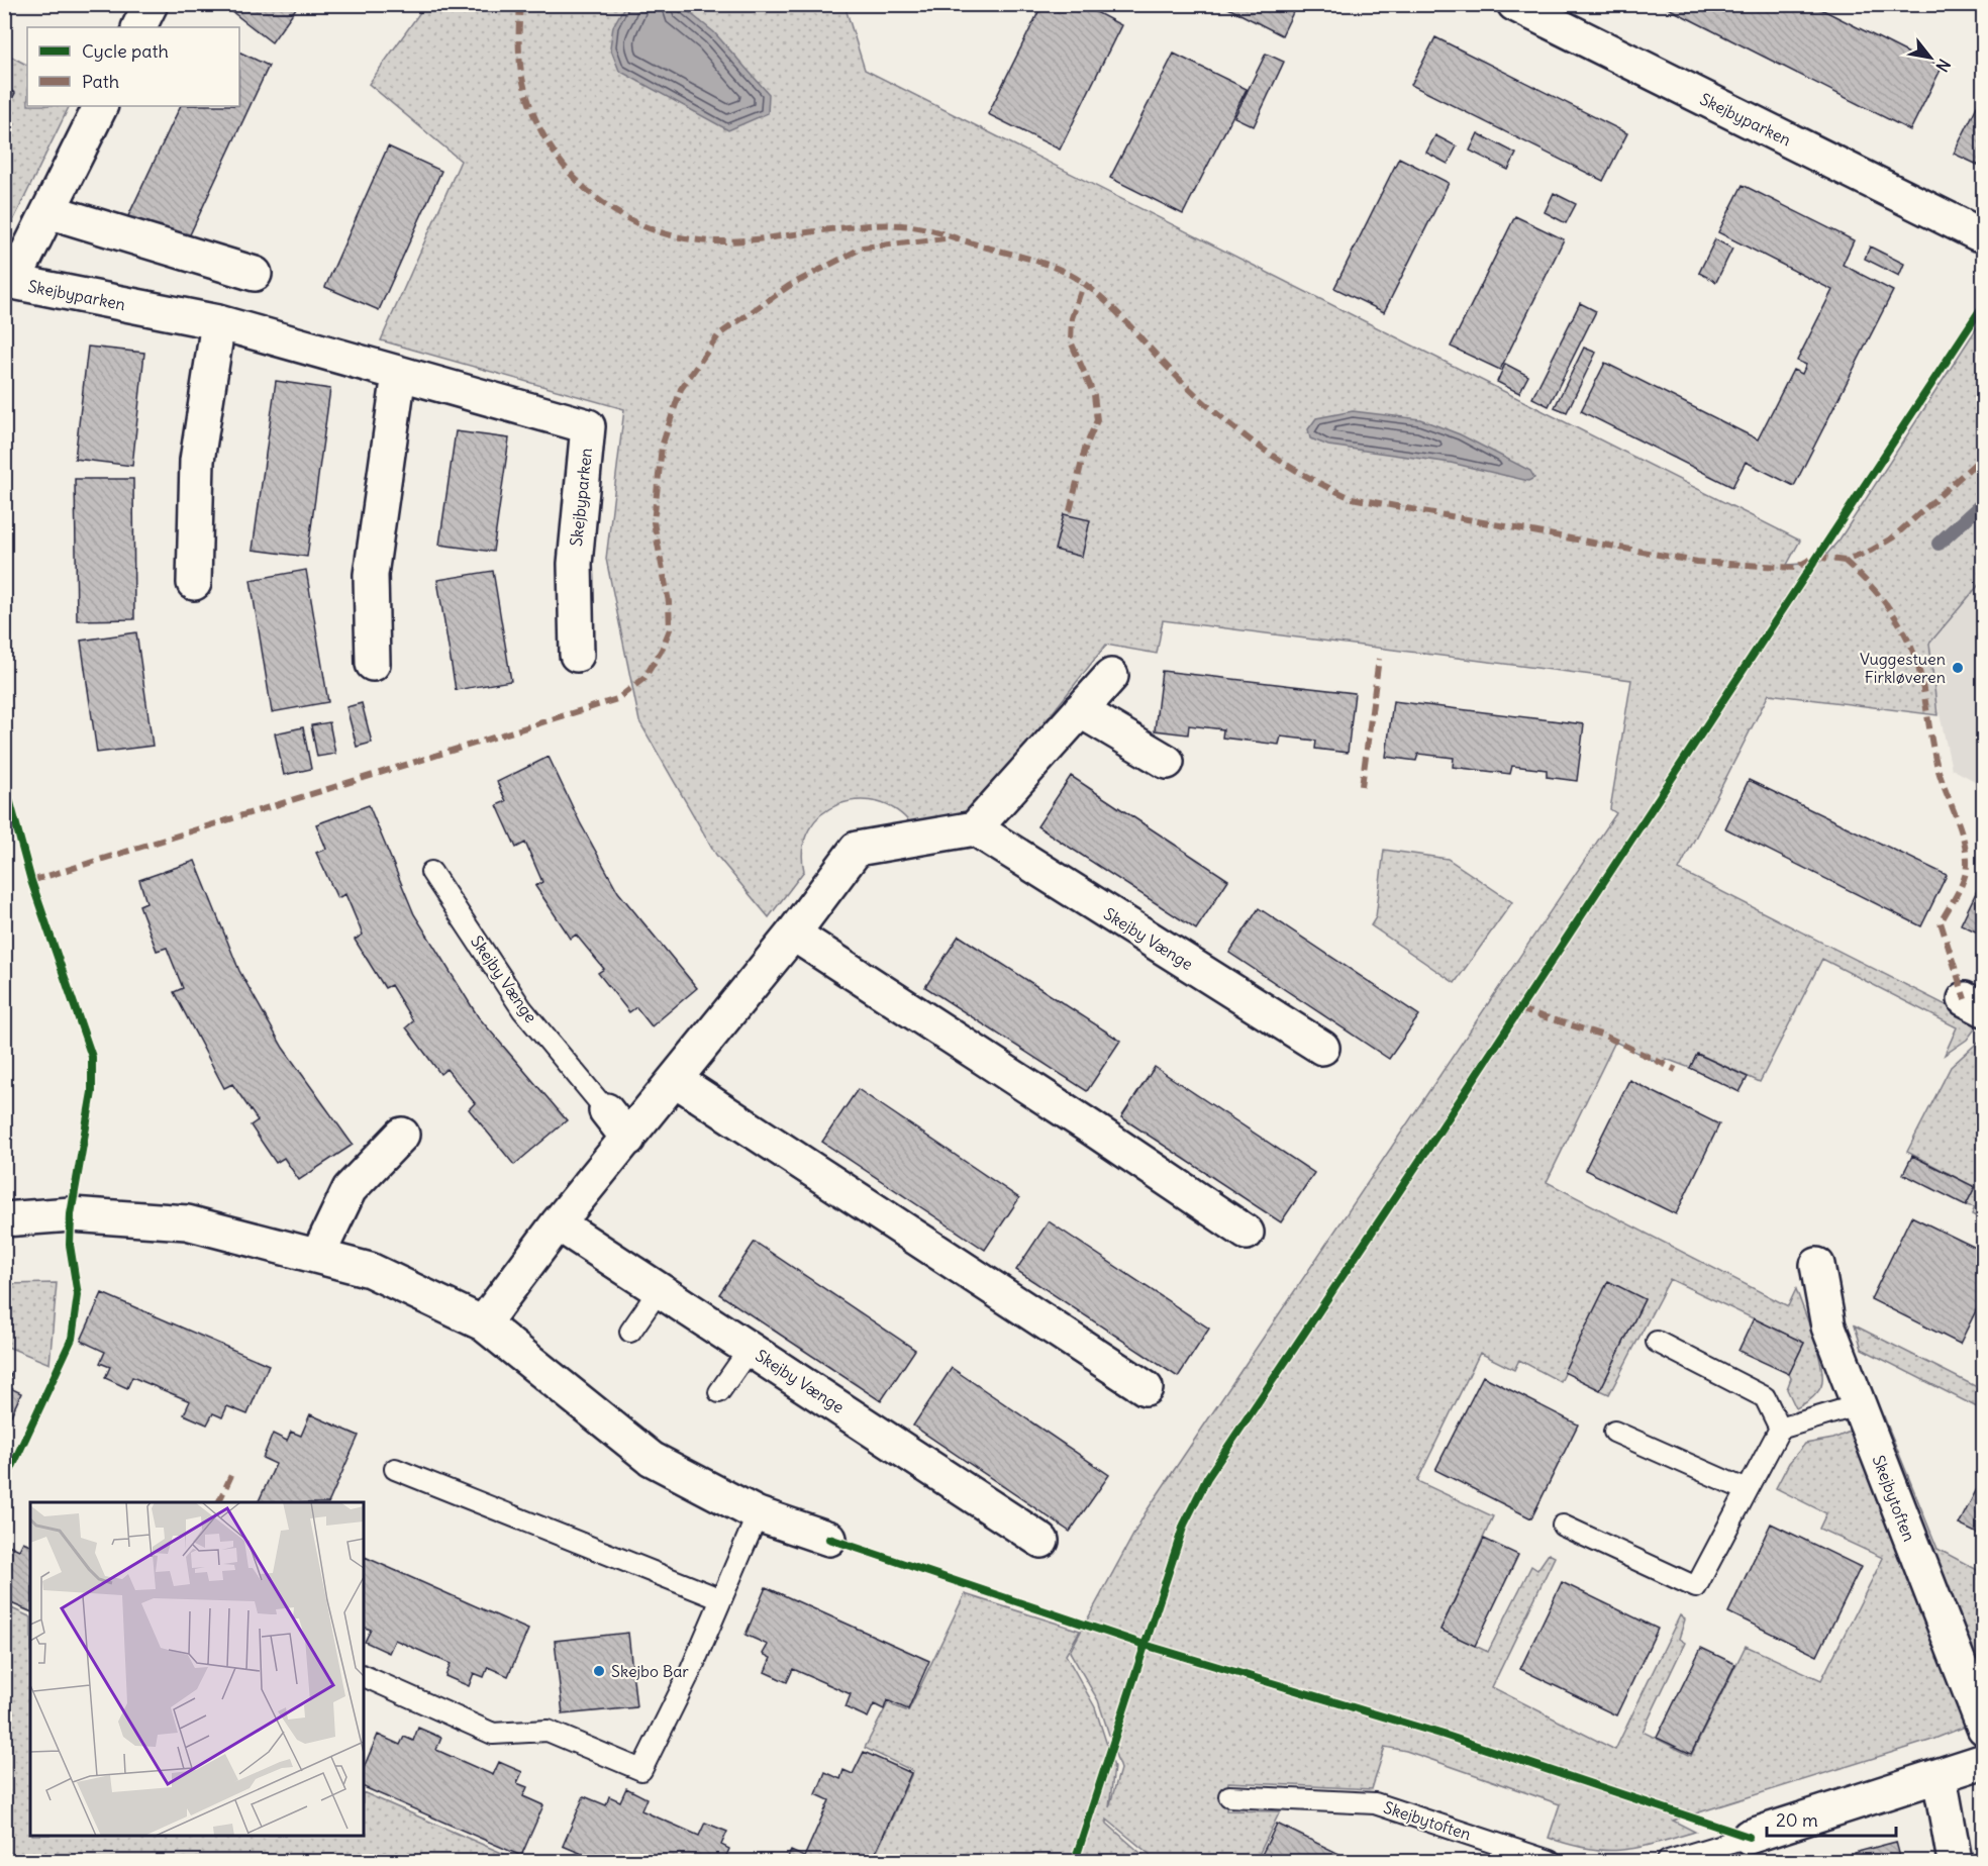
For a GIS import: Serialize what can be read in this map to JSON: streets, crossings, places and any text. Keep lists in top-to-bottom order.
{
  "streets": {
    "street": ["Skejbyparken", "Skejby Vænge", "Skejbytoften"]
  },
  "places": ["Vuggestuen Firkløveren", "Skejbo Bar"],
  "legend": ["Cycle path", "Path"],
  "scale_bar": "20 m",
  "north": "bottom right"
}
